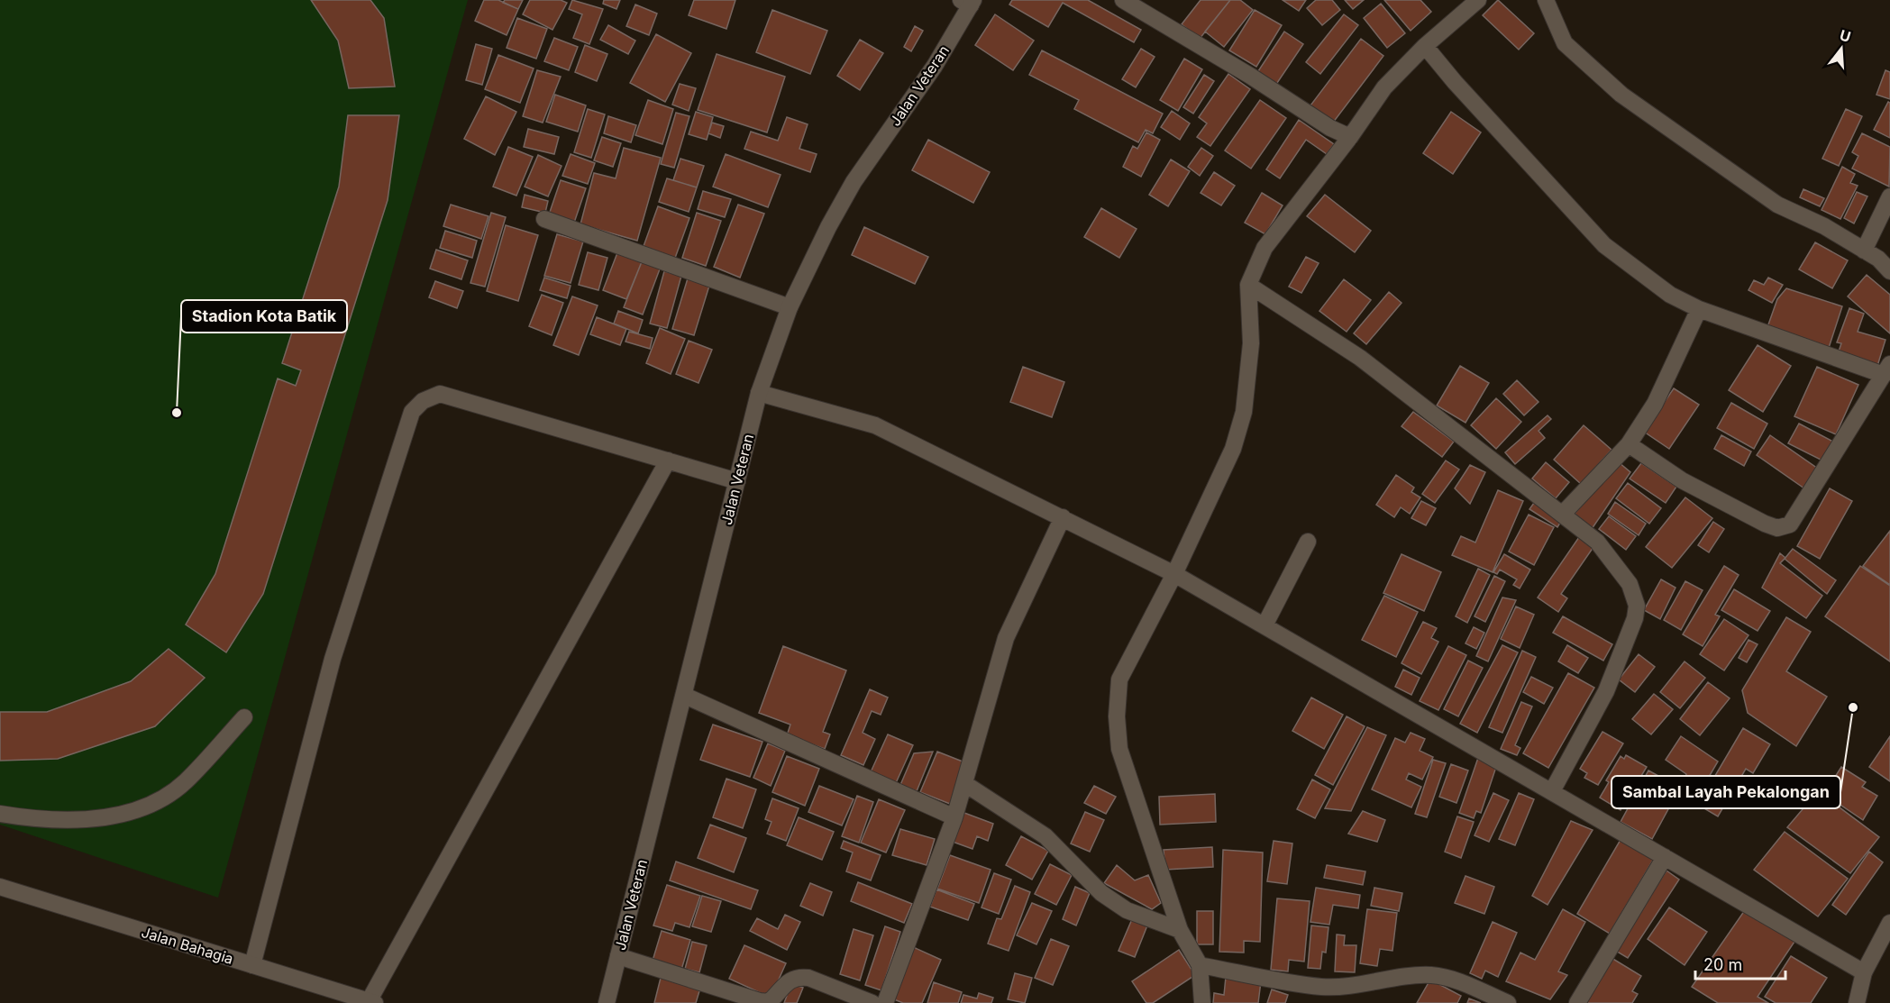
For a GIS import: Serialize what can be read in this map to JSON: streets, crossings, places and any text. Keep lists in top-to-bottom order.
{
  "streets": {
    "street": ["Jalan Veteran", "Jalan Bahagia"]
  },
  "places": ["Stadion Kota Batik", "Sambal Layah Pekalongan"],
  "scale_bar": "20 m",
  "north": "top"
}
